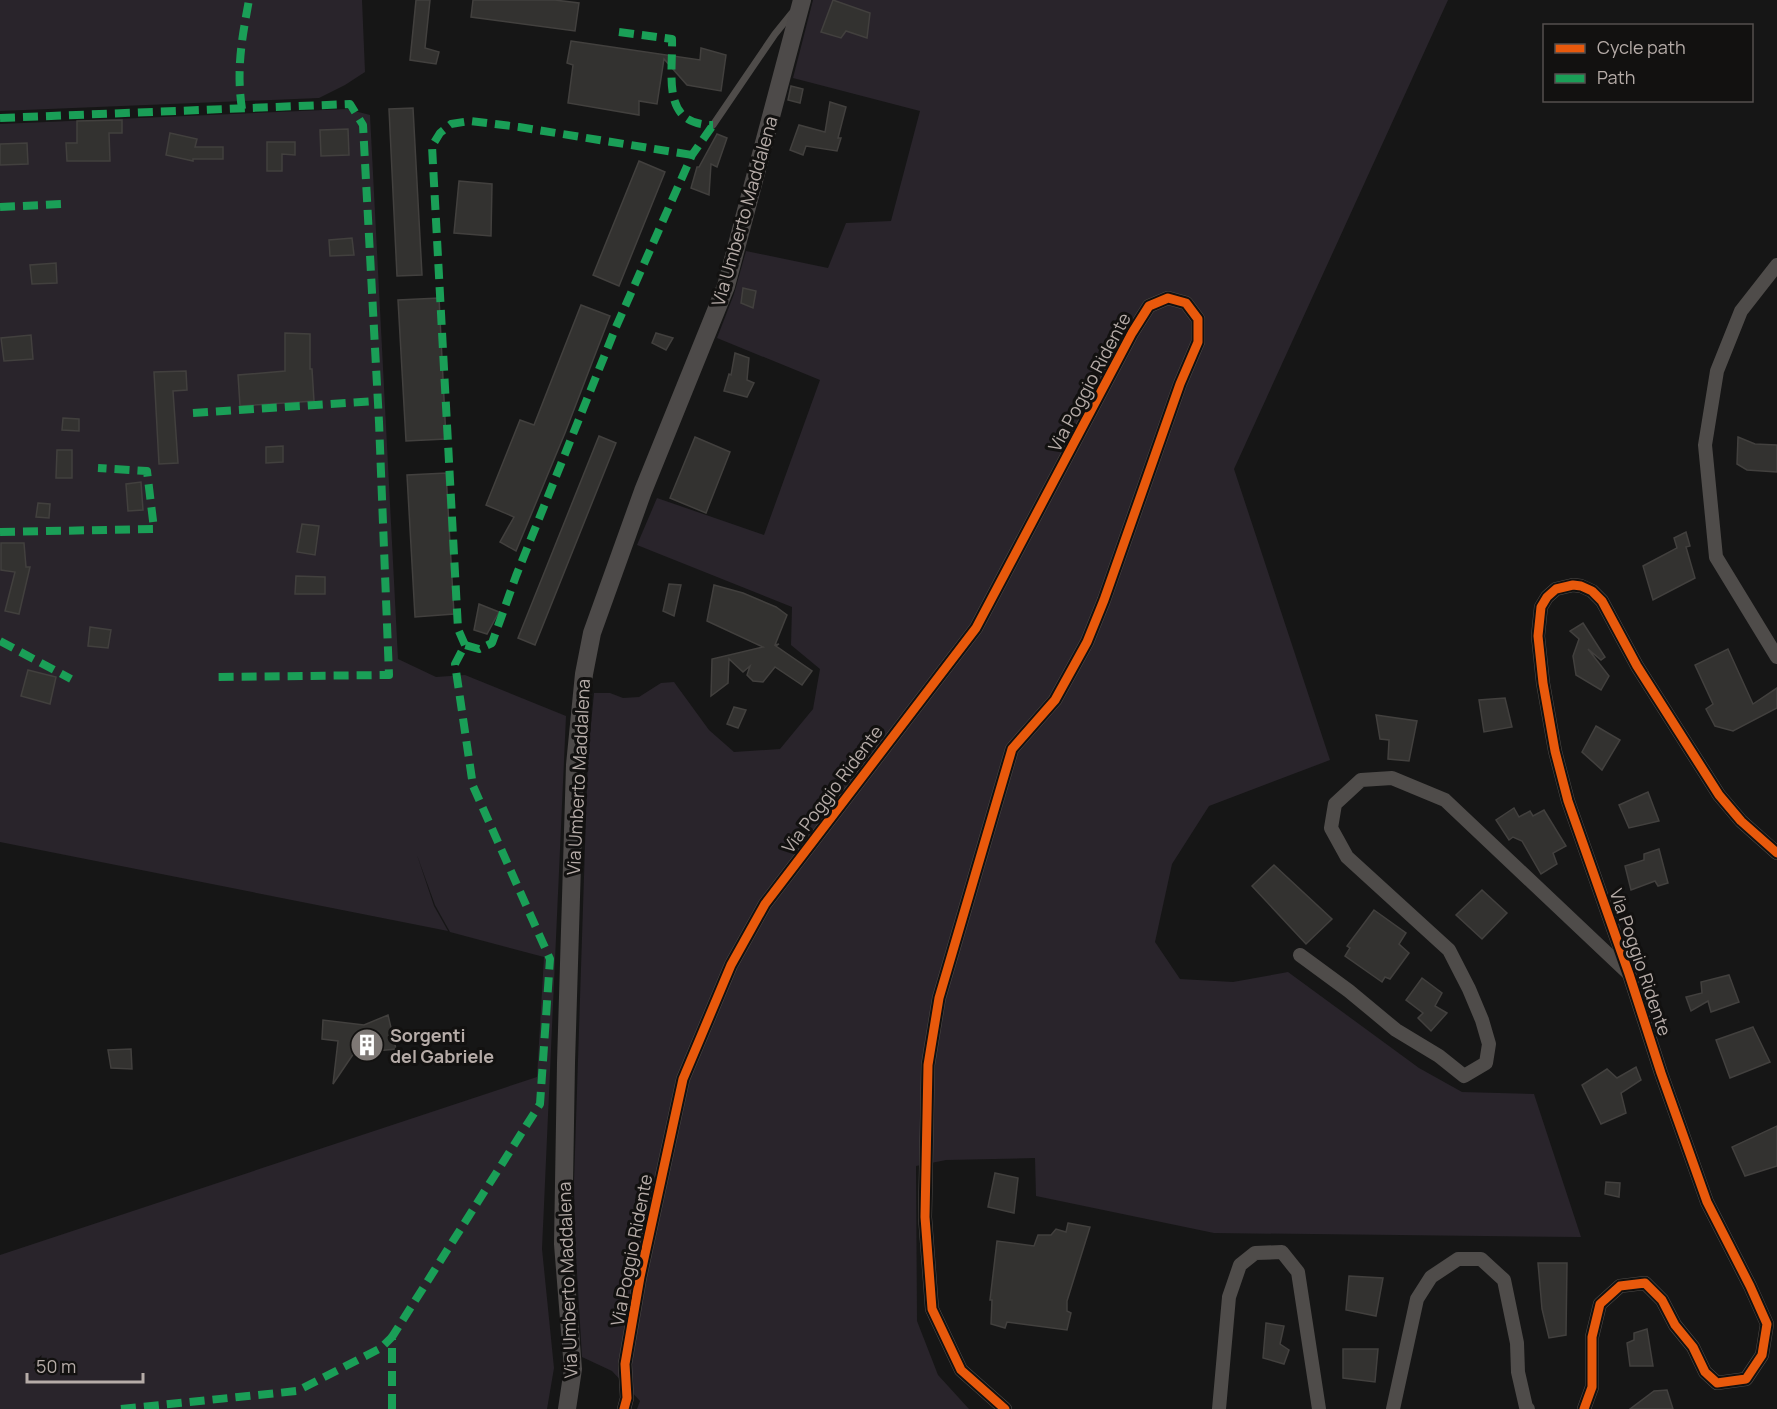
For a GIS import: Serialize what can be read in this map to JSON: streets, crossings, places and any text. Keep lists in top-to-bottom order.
{
  "streets": {
    "street": ["Via Umberto Maddalena", "Via Poggio Ridente"]
  },
  "places": {
    "building": ["Sorgenti del Gabriele"]
  },
  "legend": ["Cycle path", "Path"],
  "scale_bar": "50 m"
}
